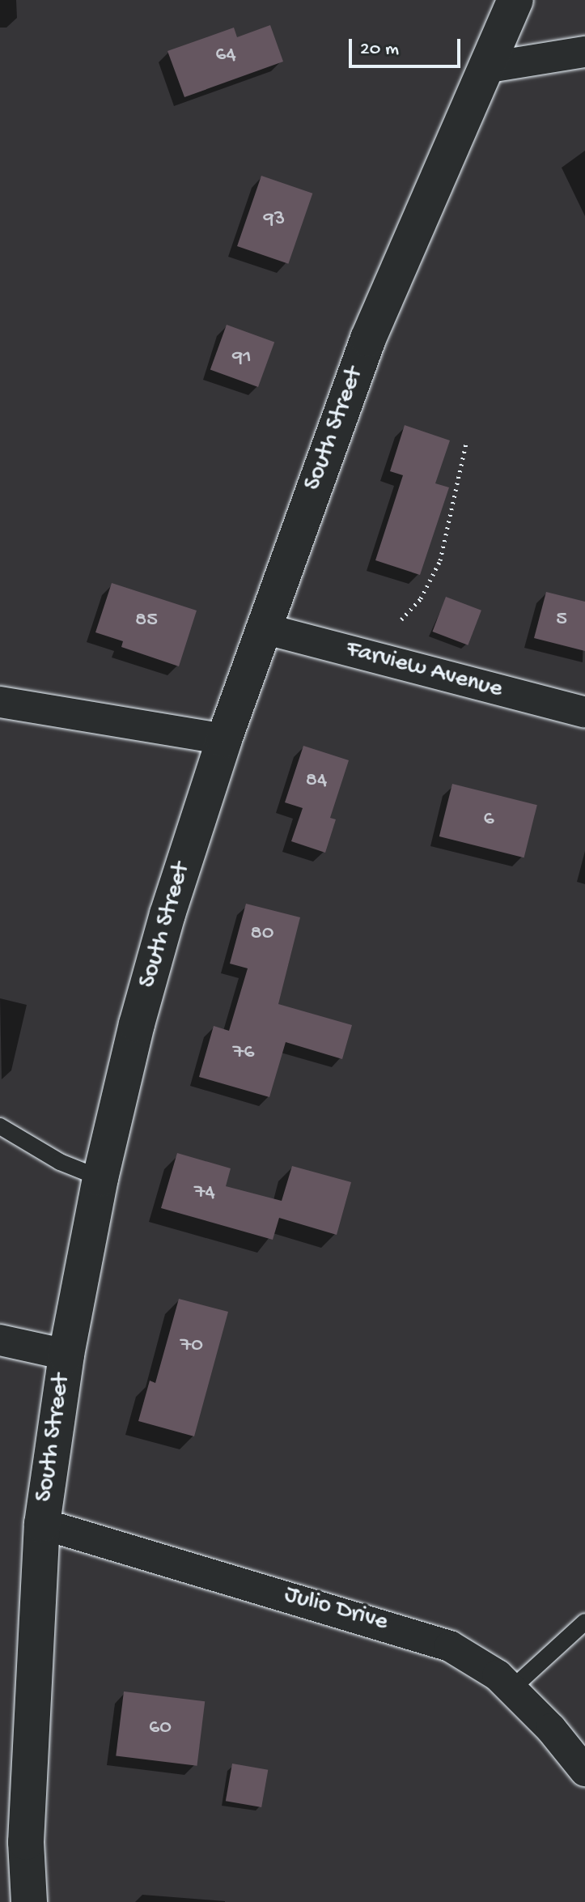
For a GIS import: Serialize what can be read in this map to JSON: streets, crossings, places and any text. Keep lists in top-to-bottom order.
{
  "streets": {
    "street": ["South Street", "Farview Avenue", "Julio Drive"]
  },
  "crossings": [
    ["South Street", "Farview Avenue"],
    ["South Street", "Julio Drive"]
  ],
  "house_numbers": [
    "64",
    "93",
    "91",
    "5",
    "85",
    "84",
    "6",
    "80",
    "76",
    "74",
    "70",
    "60"
  ],
  "scale_bar": "20 m"
}
